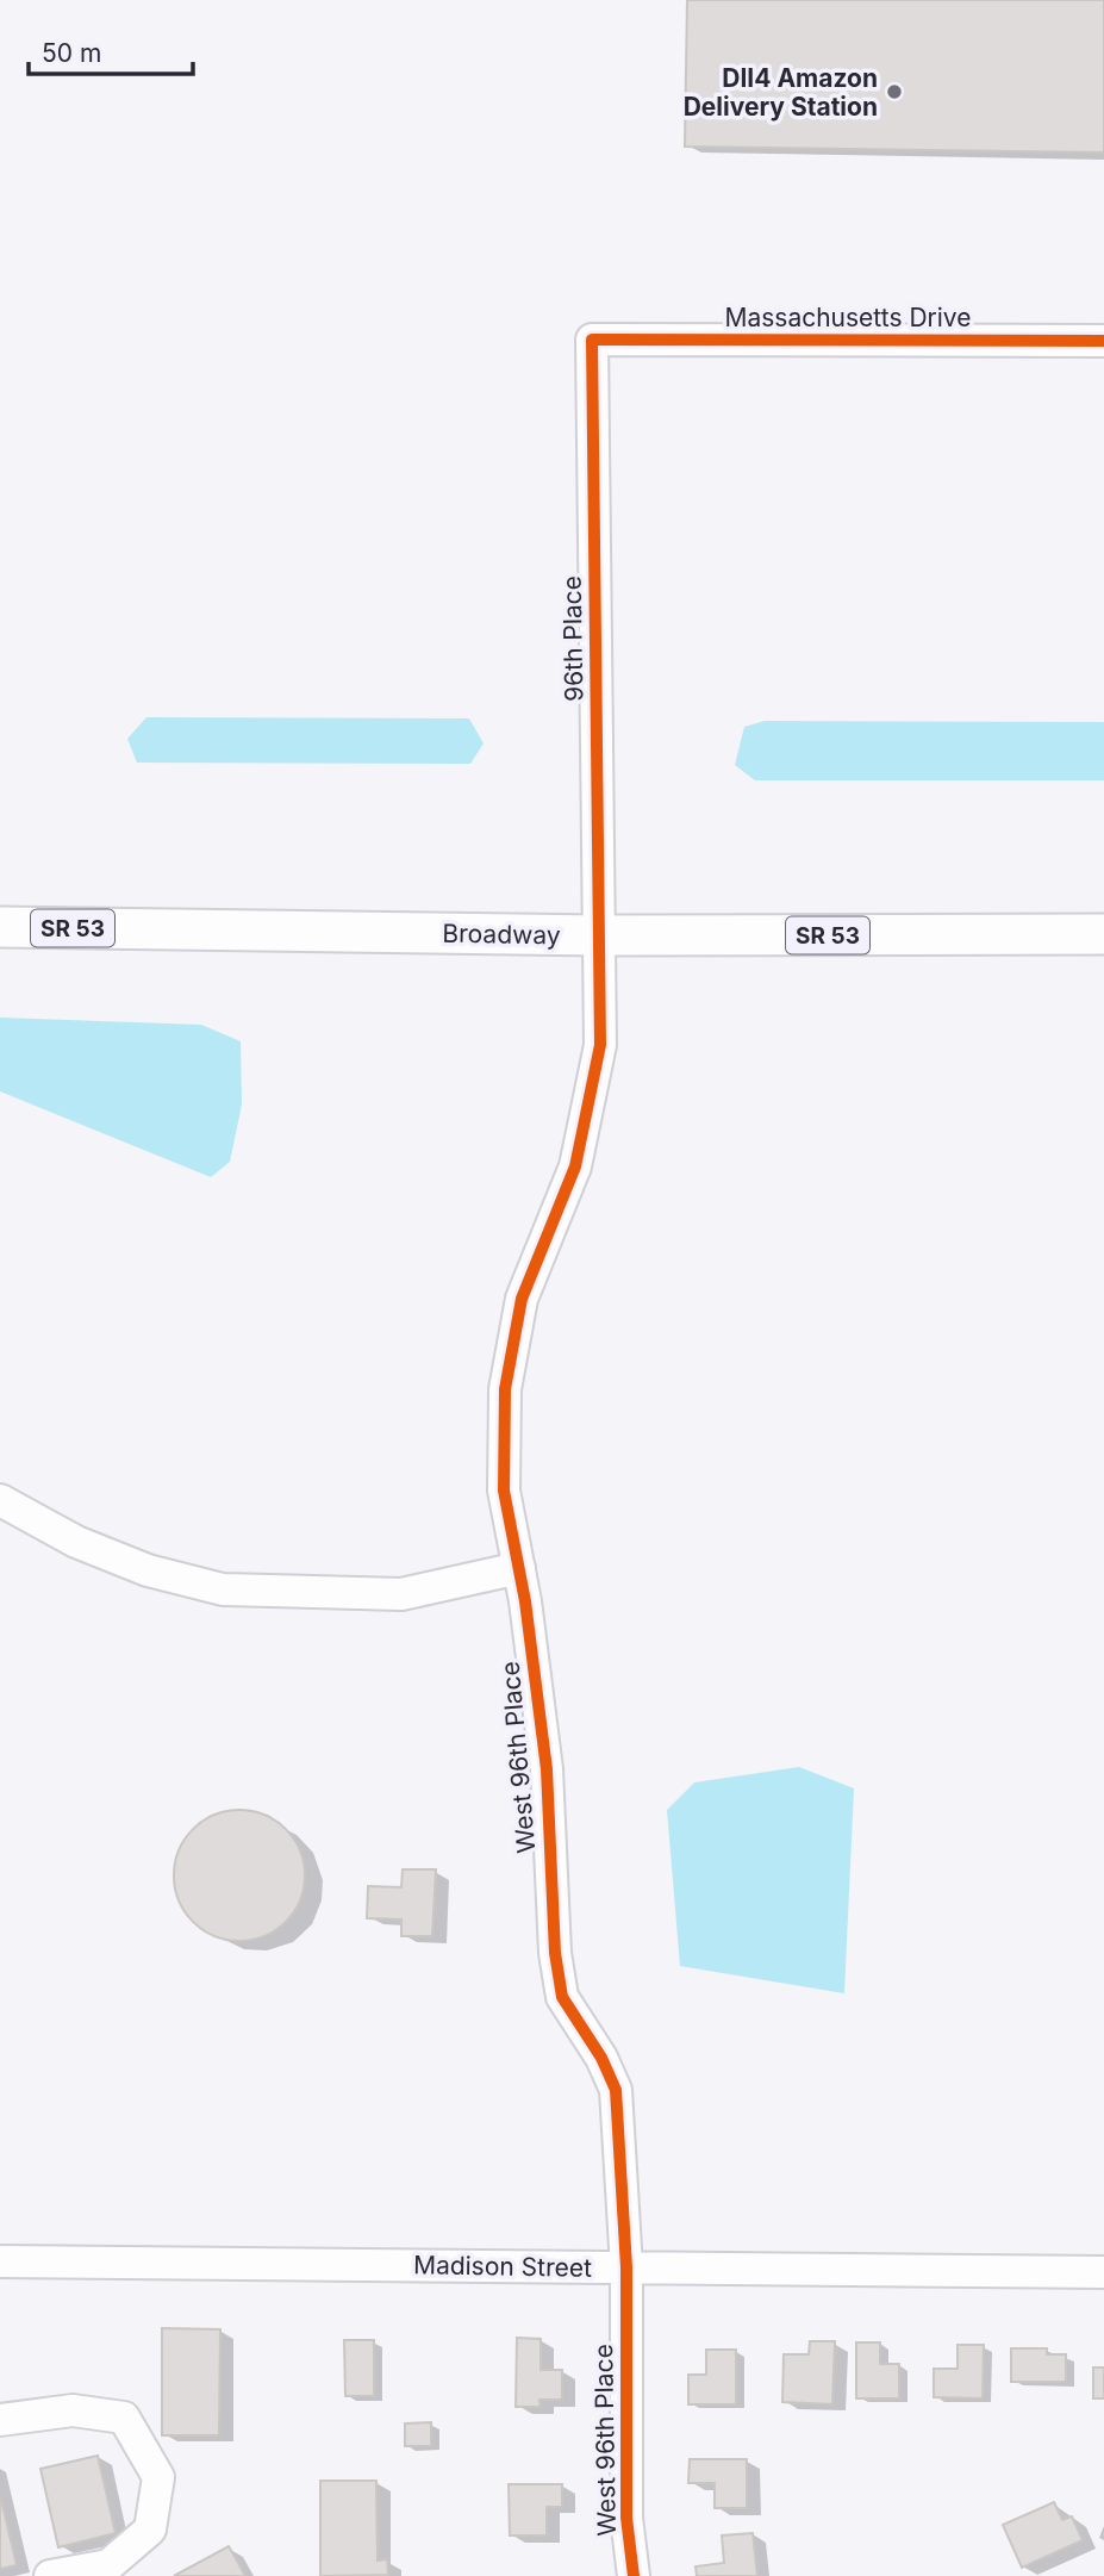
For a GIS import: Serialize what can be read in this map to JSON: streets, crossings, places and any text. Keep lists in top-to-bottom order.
{
  "streets": {
    "main road": ["SR 53", "Broadway"],
    "street": [
      "Massachusetts Drive",
      "96th Place",
      "West 96th Place",
      "Madison Street"
    ]
  },
  "crossings": [
    ["Massachusetts Drive", "96th Place"],
    ["96th Place", "Broadway"],
    ["96th Place", "West 96th Place"],
    ["Broadway", "West 96th Place"],
    ["West 96th Place", "Madison Street"]
  ],
  "places": ["DII4 Amazon Delivery Station"],
  "scale_bar": "50 m"
}
